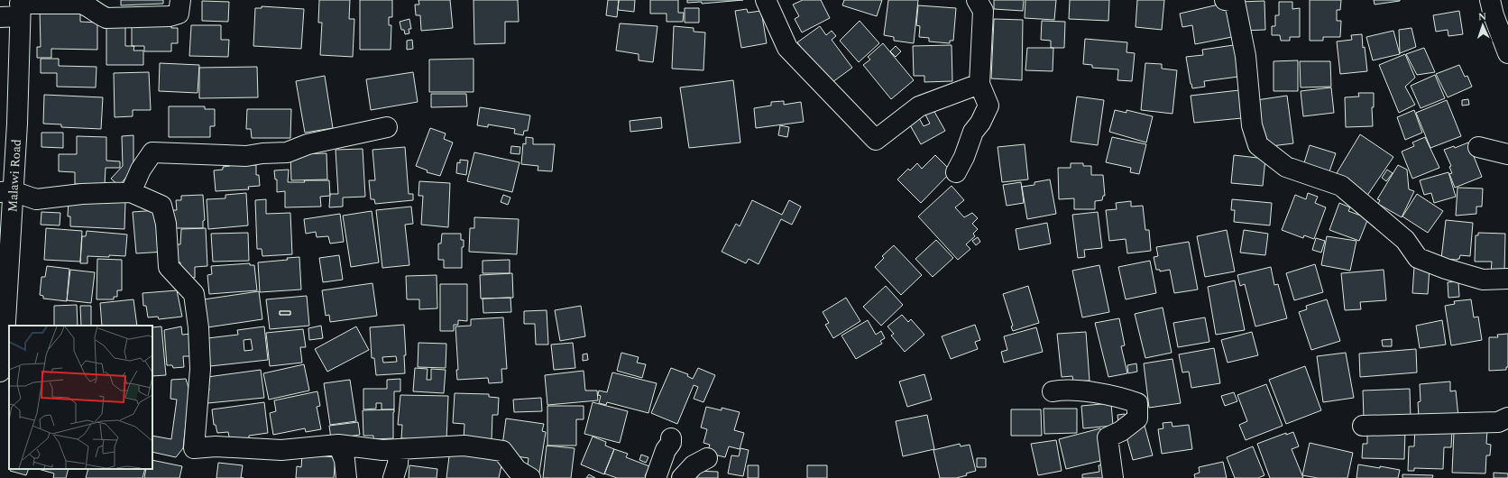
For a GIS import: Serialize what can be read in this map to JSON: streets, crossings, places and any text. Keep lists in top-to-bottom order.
{
  "streets": {
    "street": ["Malawi Road"]
  },
  "north": "top"
}
